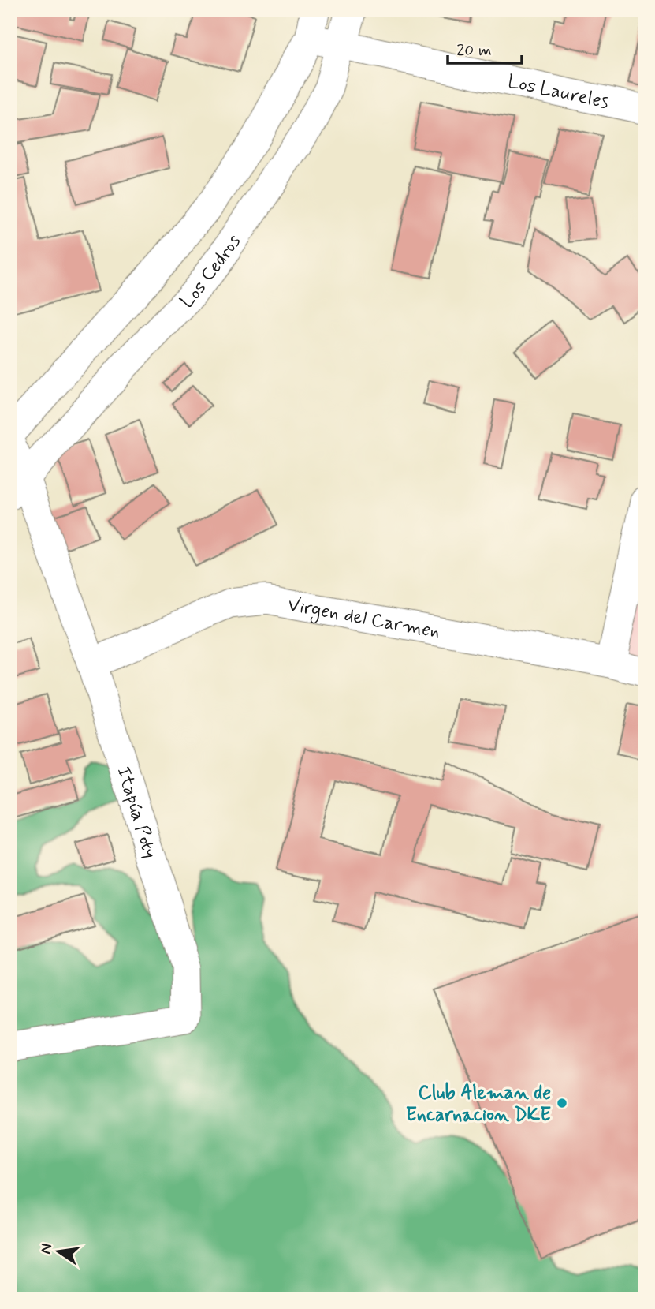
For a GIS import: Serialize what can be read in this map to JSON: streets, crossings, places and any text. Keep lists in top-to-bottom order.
{
  "streets": {
    "street": [
      "Los Laureles",
      "Los Cedros",
      "Virgen del Carmen",
      "Itapúa Poty"
    ]
  },
  "crossings": [
    ["Los Laureles", "Los Cedros"],
    ["Los Cedros", "Itapúa Poty"],
    ["Virgen del Carmen", "Itapúa Poty"]
  ],
  "places": ["Club Aleman de Encarnacion DKE"],
  "scale_bar": "20 m",
  "north": "left"
}
